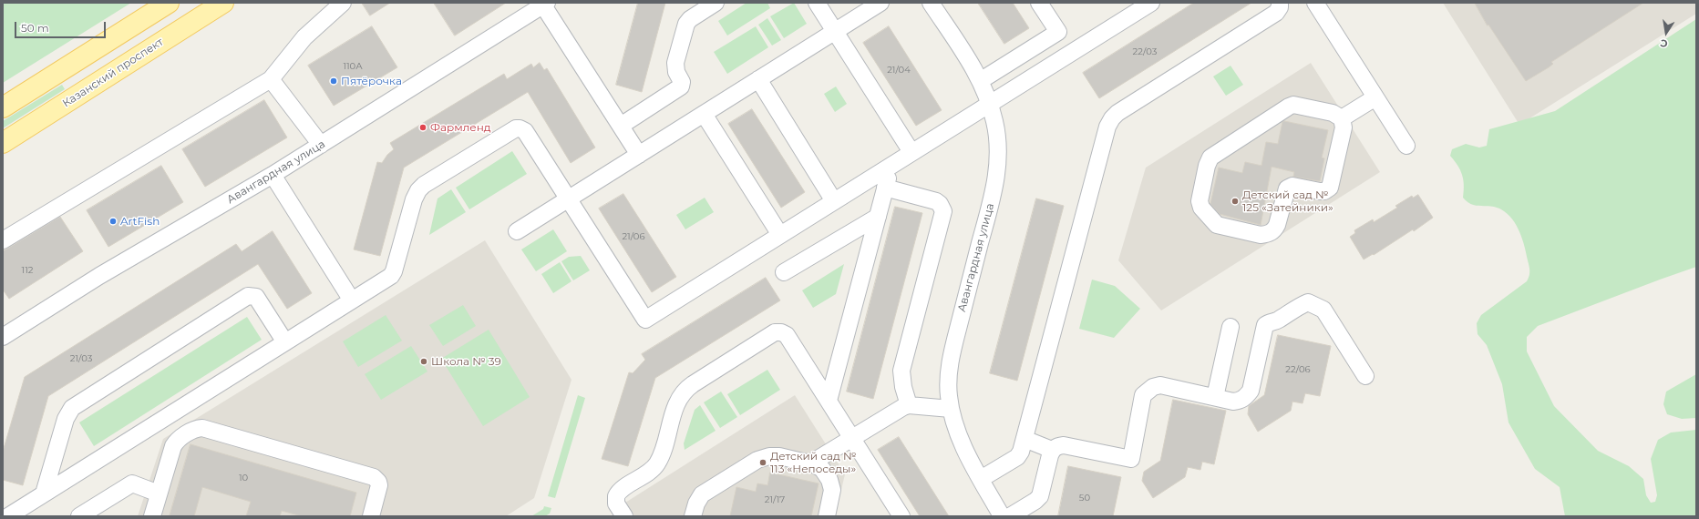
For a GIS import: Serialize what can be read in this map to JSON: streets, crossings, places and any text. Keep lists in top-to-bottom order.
{
  "streets": {
    "main road": ["Казанский проспект"],
    "street": ["Авангардная улица"]
  },
  "places": [
    "Пятёрочка",
    "Фармленд",
    "Детский сад № 125 «Затейники»",
    "ArtFish",
    "Школа № 39",
    "Детский сад № 113 «Непоседы»"
  ],
  "house_numbers": [
    "22/03",
    "110А",
    "21/04",
    "21/06",
    "112",
    "21/03",
    "22/06",
    "10",
    "50",
    "21/17"
  ],
  "scale_bar": "50 m",
  "north": "bottom"
}
